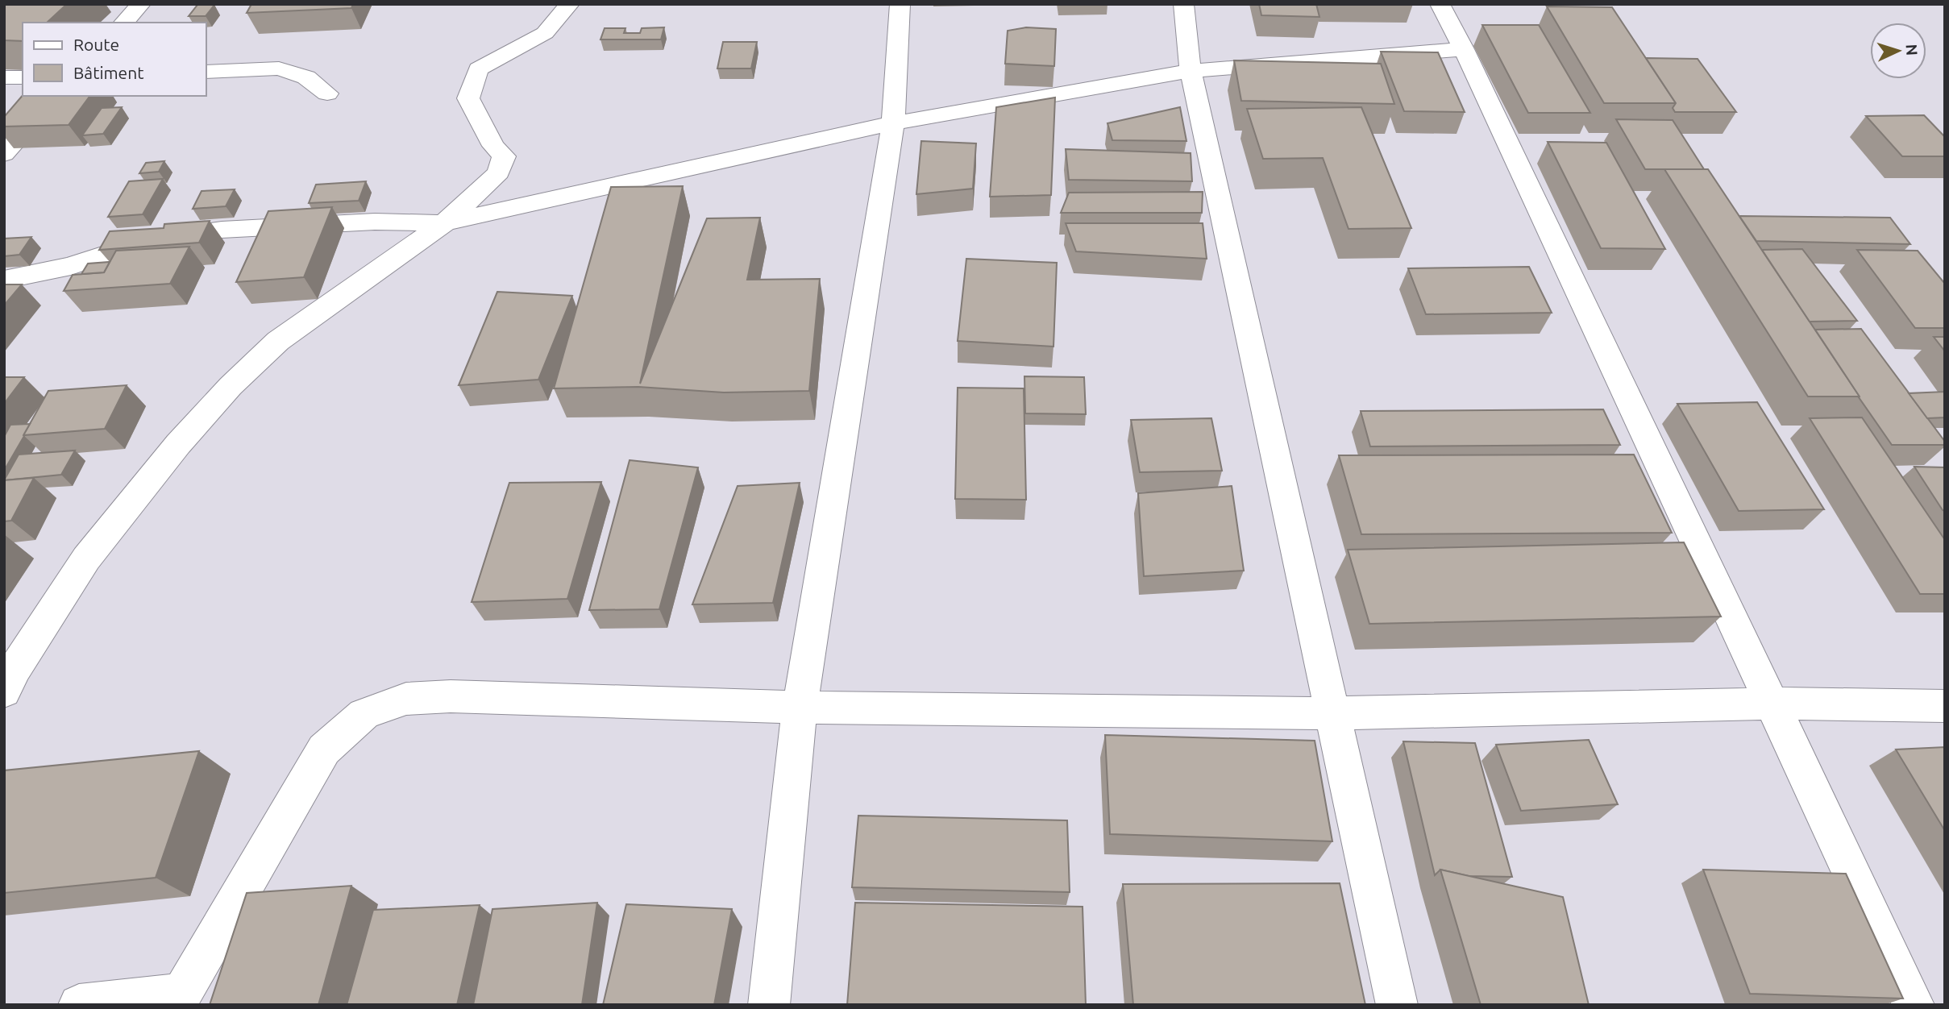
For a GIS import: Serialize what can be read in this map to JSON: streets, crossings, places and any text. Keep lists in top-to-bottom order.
{
  "legend": ["Route", "Bâtiment"],
  "north": "right"
}
